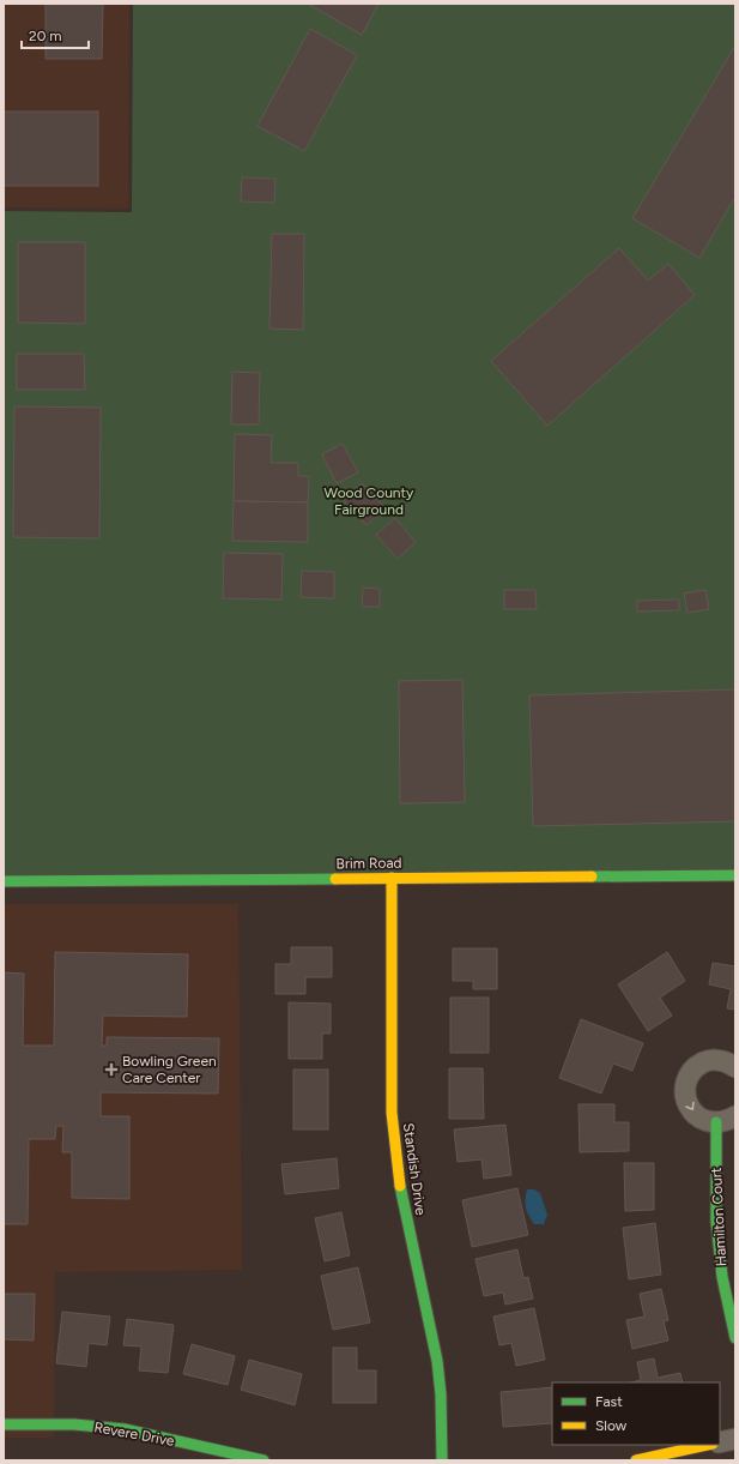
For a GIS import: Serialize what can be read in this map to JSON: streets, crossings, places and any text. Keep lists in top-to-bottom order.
{
  "streets": {
    "street": [
      "Brim Road",
      "Standish Drive",
      "Hamilton Court",
      "Revere Drive"
    ]
  },
  "crossings": [
    ["Brim Road", "Standish Drive"]
  ],
  "parks": ["Wood County Fairground"],
  "places": {
    "health": ["Bowling Green Care Center"]
  },
  "legend": ["Fast", "Slow"],
  "scale_bar": "20 m"
}
